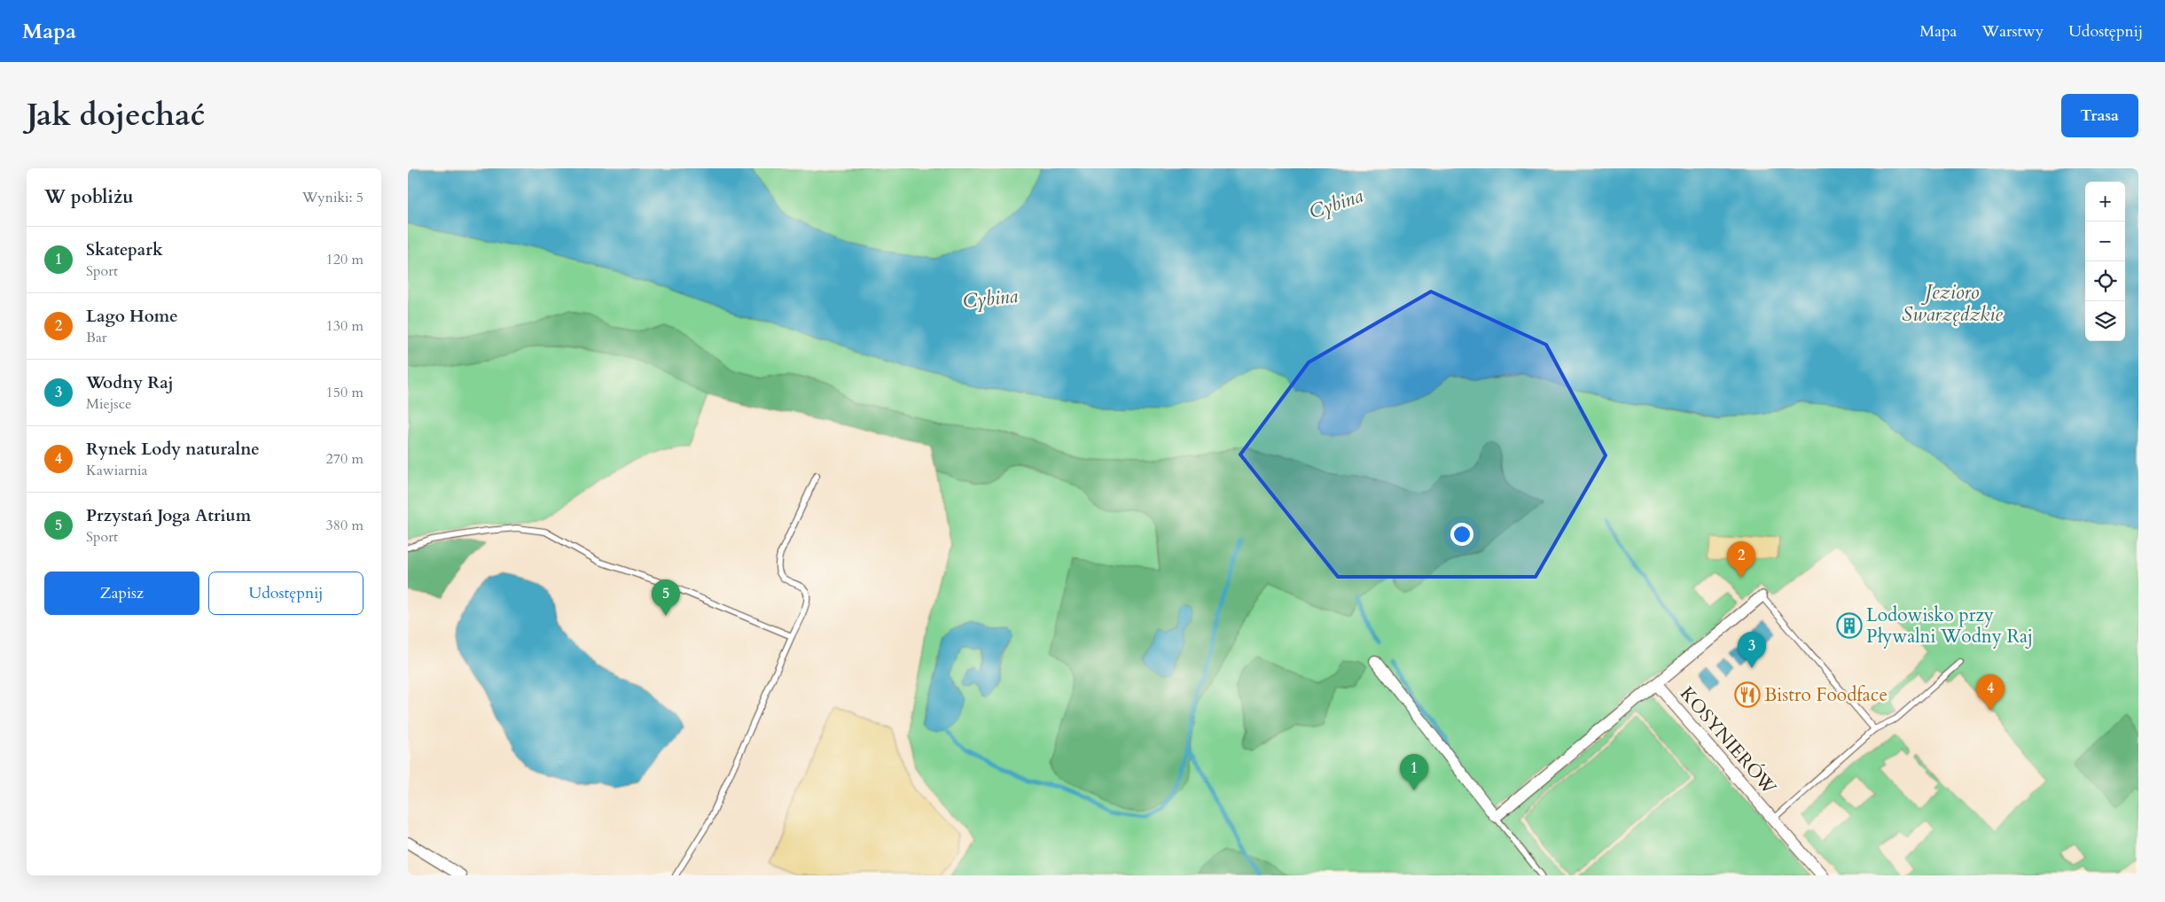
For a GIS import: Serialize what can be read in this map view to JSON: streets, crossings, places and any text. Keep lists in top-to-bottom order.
{
  "streets": {
    "street": ["KOSYNIERÓW"]
  },
  "water": ["Cybina", "Jezioro Swarzędzkie"],
  "places": {
    "building": ["Lodowisko przy Pływalni Wodny Raj"],
    "restaurant": ["Bistro Foodface"]
  },
  "page": {
    "header": "Mapa",
    "nav": ["Mapa", "Warstwy", "Udostępnij"],
    "title": "Jak dojechać",
    "buttons": [
      "Trasa",
      ["Zapisz", "Udostępnij"]
    ],
    "heading": ["W pobliżu", "Wyniki: 5"],
    "map_buttons": ["+", "−"],
    "list": [
      {
        "mark": "1",
        "name": "Skatepark",
        "note": "Sport",
        "value": "120 m"
      },
      {
        "mark": "2",
        "name": "Lago Home",
        "note": "Bar",
        "value": "130 m"
      },
      {
        "mark": "3",
        "name": "Wodny Raj",
        "note": "Miejsce",
        "value": "150 m"
      },
      {
        "mark": "4",
        "name": "Rynek Lody naturalne",
        "note": "Kawiarnia",
        "value": "270 m"
      },
      {
        "mark": "5",
        "name": "Przystań Joga Atrium",
        "note": "Sport",
        "value": "380 m"
      }
    ],
    "pins": [
      "2",
      "5",
      "3",
      "4",
      "1"
    ]
  }
}
